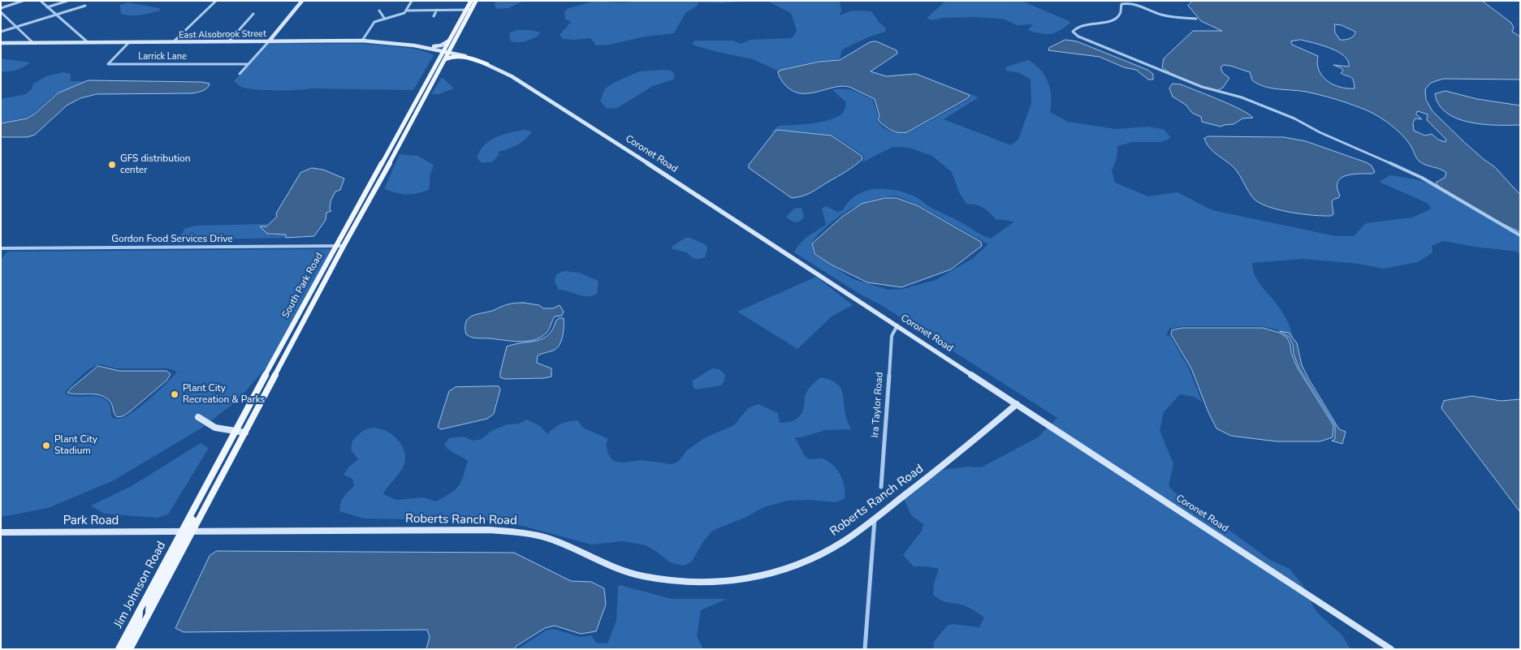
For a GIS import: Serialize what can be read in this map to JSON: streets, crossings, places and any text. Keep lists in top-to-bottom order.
{
  "streets": {
    "main road": ["South Park Road", "Jim Johnson Road"],
    "street": [
      "East Alsobrook Street",
      "Larrick Lane",
      "Coronet Road",
      "Gordon Food Services Drive",
      "Ira Taylor Road",
      "Roberts Ranch Road",
      "Park Road"
    ]
  },
  "crossings": [
    ["East Alsobrook Street", "Larrick Lane"],
    ["East Alsobrook Street", "South Park Road"],
    ["Coronet Road", "Ira Taylor Road"],
    ["Coronet Road", "Roberts Ranch Road"],
    ["Gordon Food Services Drive", "South Park Road"],
    ["South Park Road", "Roberts Ranch Road"],
    ["South Park Road", "Park Road"],
    ["South Park Road", "Jim Johnson Road"],
    ["Roberts Ranch Road", "Park Road"],
    ["Roberts Ranch Road", "Jim Johnson Road"],
    ["Park Road", "Jim Johnson Road"]
  ],
  "places": ["GFS distribution center", "Plant City Recreation & Parks", "Plant City Stadium"]
}
